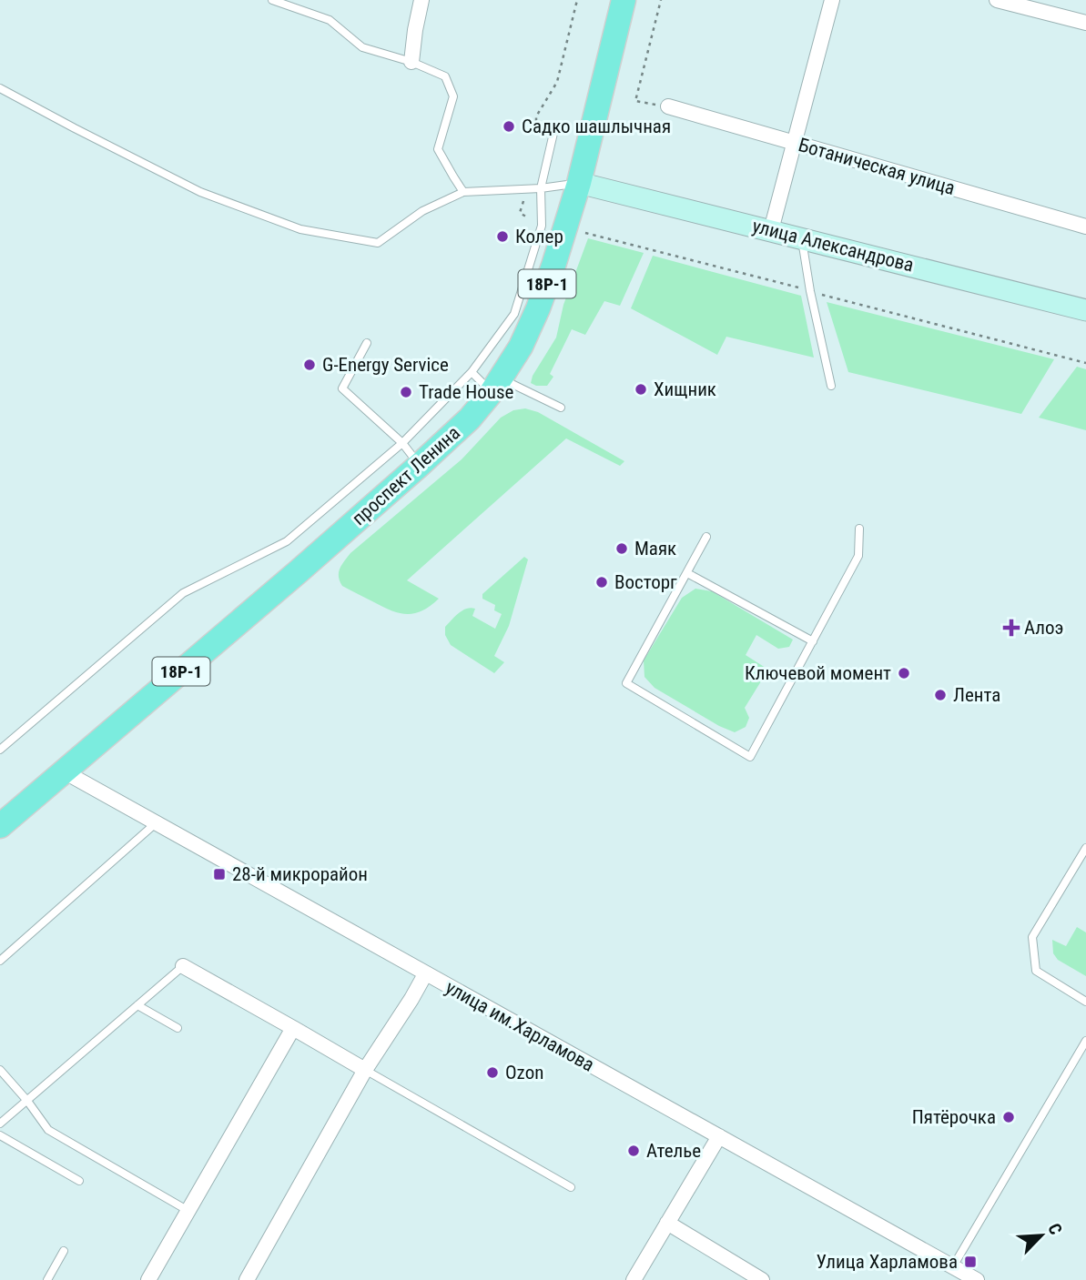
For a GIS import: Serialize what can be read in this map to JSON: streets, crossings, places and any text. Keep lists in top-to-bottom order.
{
  "streets": {
    "main road": ["улица Александрова", "18Р-1", "проспект Ленина"],
    "street": ["Ботаническая улица", "улица им.Харламова"]
  },
  "crossings": [
    ["улица Александрова", "проспект Ленина"],
    ["проспект Ленина", "улица им.Харламова"]
  ],
  "places": {
    "other": [
      "Садко шашлычная",
      "Колер",
      "G-Energy Service",
      "Хищник",
      "Trade House",
      "Маяк",
      "Восторг",
      "Ключевой момент",
      "Лента",
      "Ozon",
      "Пятёрочка",
      "Ателье"
    ],
    "health": ["Алоэ"],
    "transit": ["28-й микрорайон", "Улица Харламова"]
  },
  "north": "top right"
}
